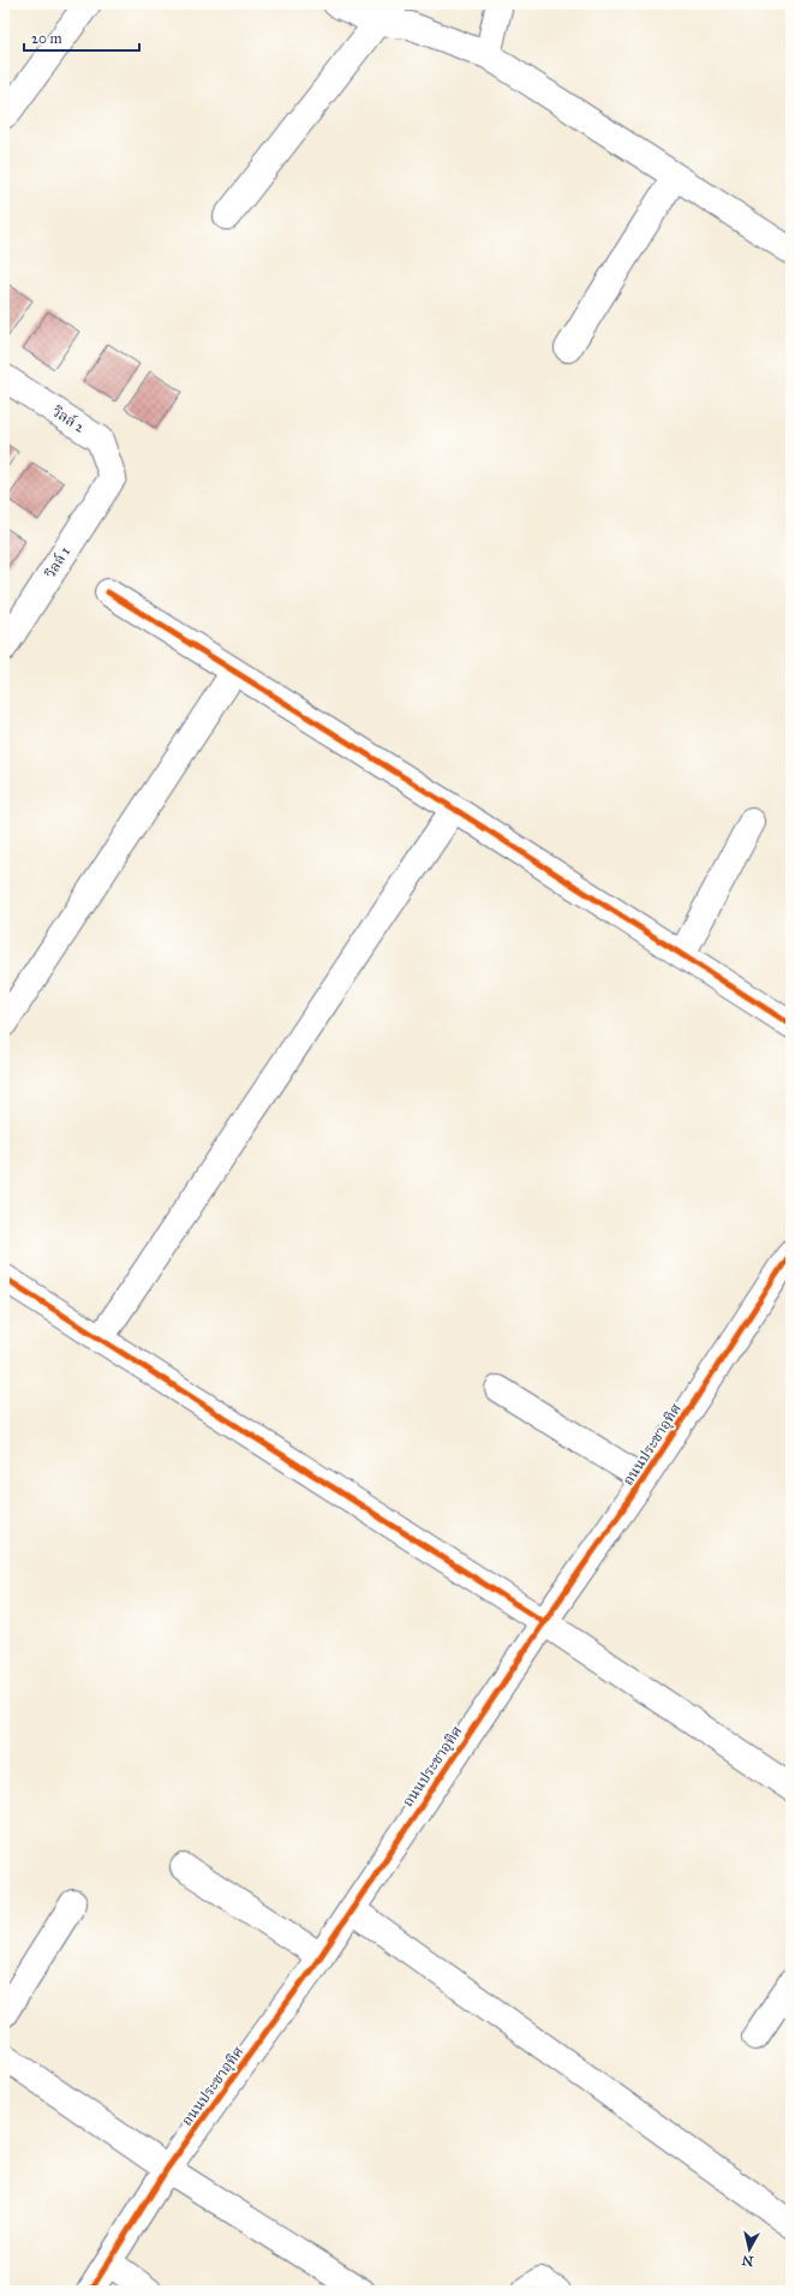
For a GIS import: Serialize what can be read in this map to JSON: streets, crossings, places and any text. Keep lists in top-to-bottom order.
{
  "streets": {
    "street": ["วิลล์ 2", "วิลล์ 1", "ถนนประชาอุทิศ"]
  },
  "crossings": [
    ["วิลล์ 2", "วิลล์ 1"]
  ],
  "scale_bar": "20 m",
  "north": "bottom"
}
